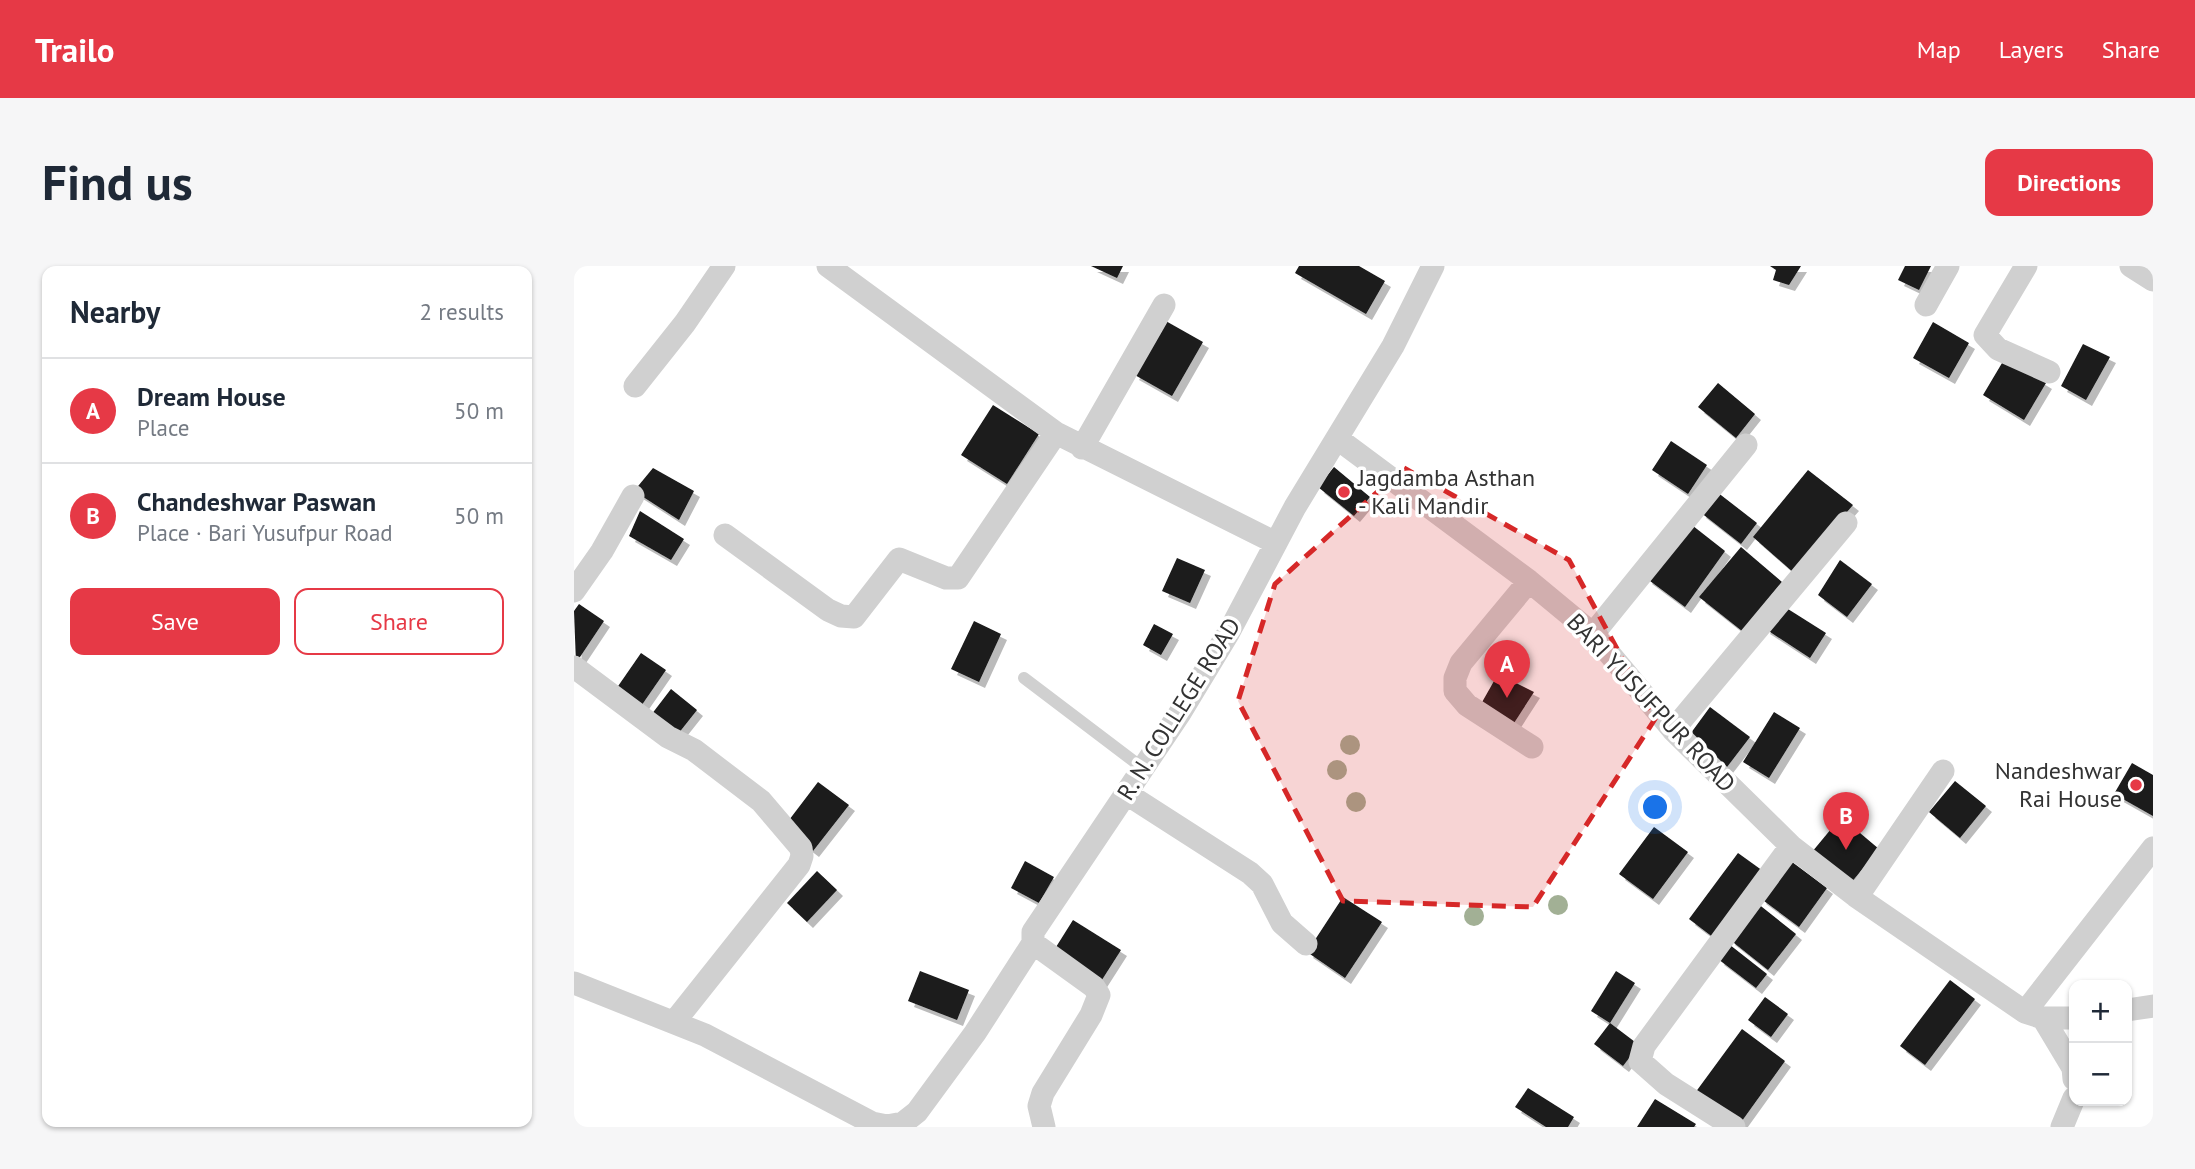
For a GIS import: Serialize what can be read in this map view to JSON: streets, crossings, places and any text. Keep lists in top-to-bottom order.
{
  "streets": {
    "street": ["BARI YUSUFPUR ROAD", "R. N. COLLEGE ROAD"]
  },
  "crossings": [
    ["BARI YUSUFPUR ROAD", "R. N. COLLEGE ROAD"]
  ],
  "places": ["Jagdamba Asthan - Kali Mandir", "Nandeshwar Rai House"],
  "page": {
    "header": "Trailo",
    "nav": ["Map", "Layers", "Share"],
    "buttons": [
      "Directions",
      ["Save", "Share"]
    ],
    "title": "Find us",
    "heading": ["Nearby", "2 results"],
    "list": [
      {
        "mark": "A",
        "name": "Dream House",
        "note": "Place",
        "value": "50 m"
      },
      {
        "mark": "B",
        "name": "Chandeshwar Paswan",
        "note": "Place · Bari Yusufpur Road",
        "value": "50 m"
      }
    ],
    "pins": ["A", "B"],
    "map_buttons": ["+", "−"]
  }
}
